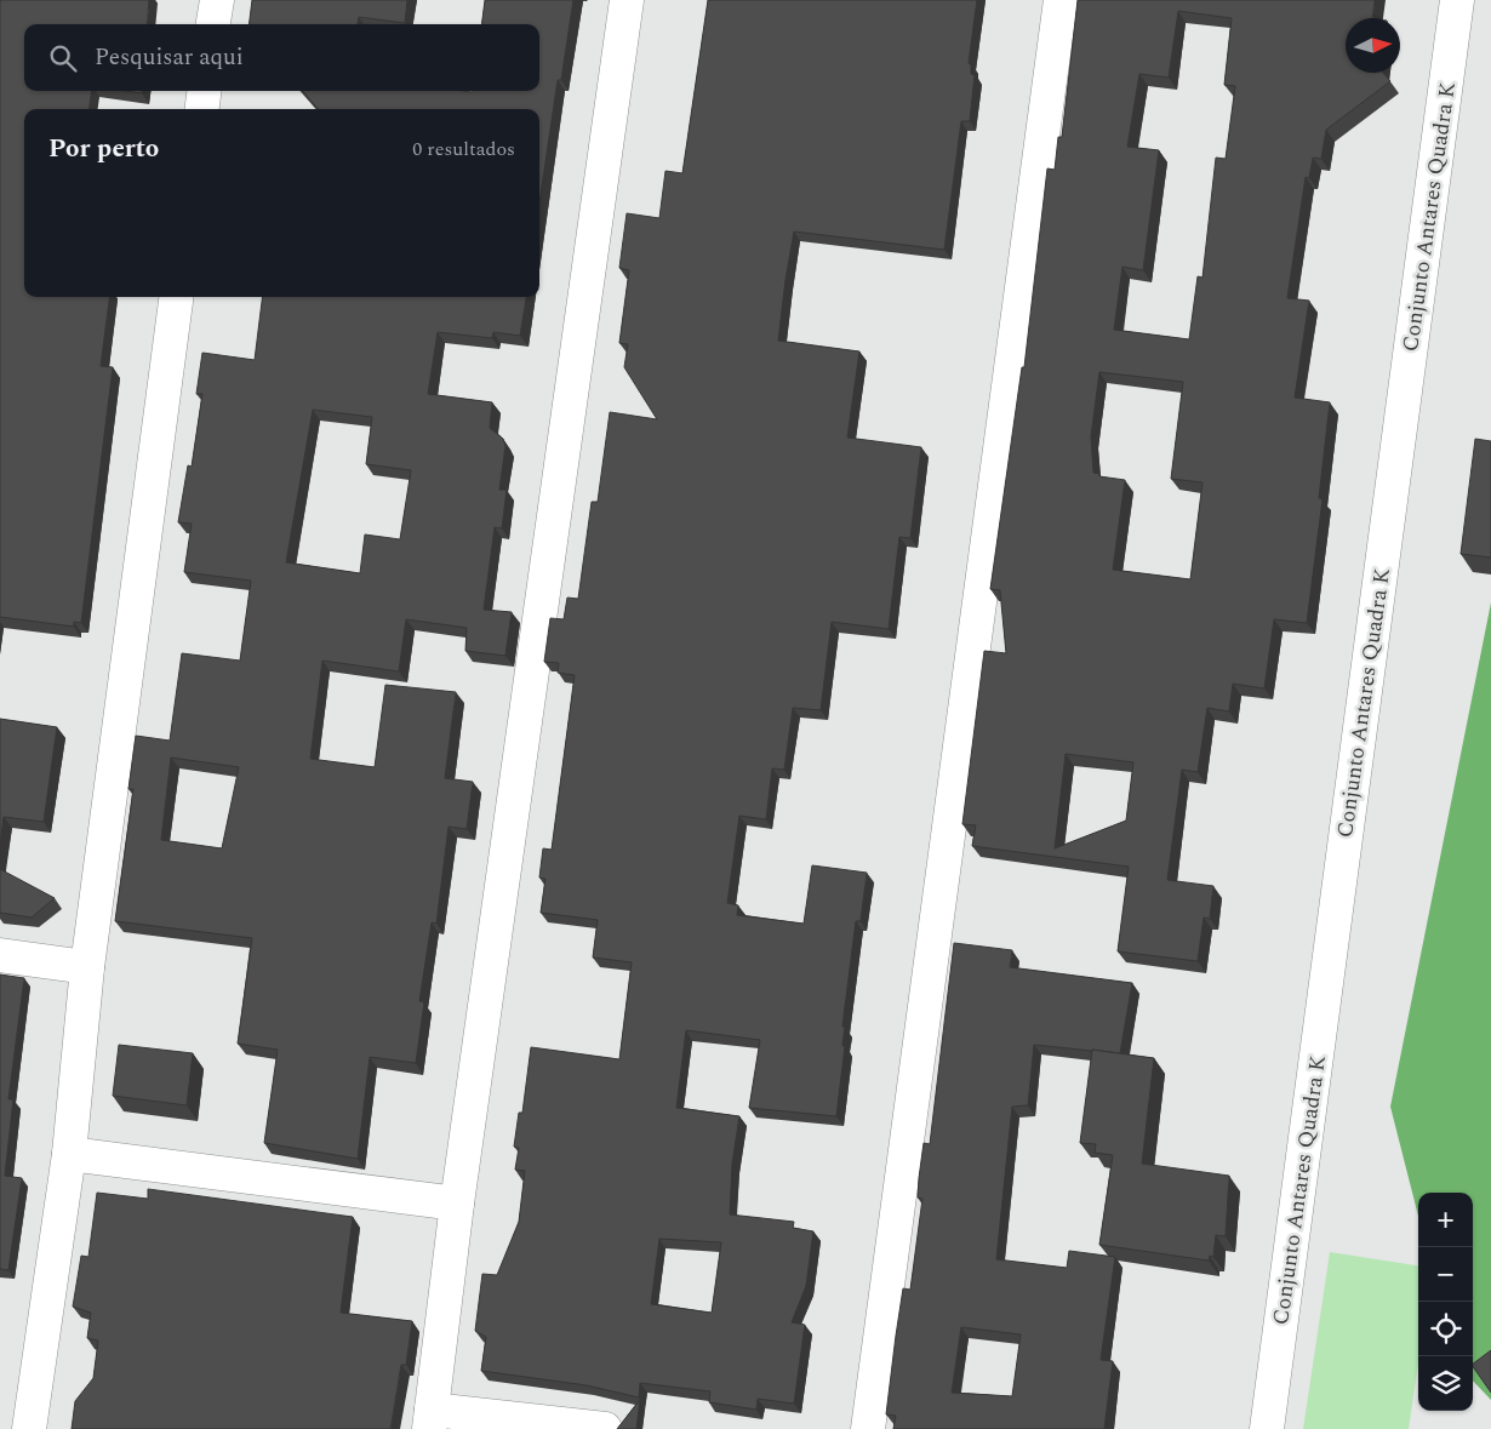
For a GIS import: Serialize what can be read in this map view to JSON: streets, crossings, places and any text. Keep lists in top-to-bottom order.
{
  "streets": {
    "street": ["Conjunto Antares Quadra K"]
  },
  "north": "right",
  "page": {
    "search": "Pesquisar aqui",
    "heading": ["Por perto", "0 resultados"],
    "map_buttons": ["+", "−"]
  }
}
